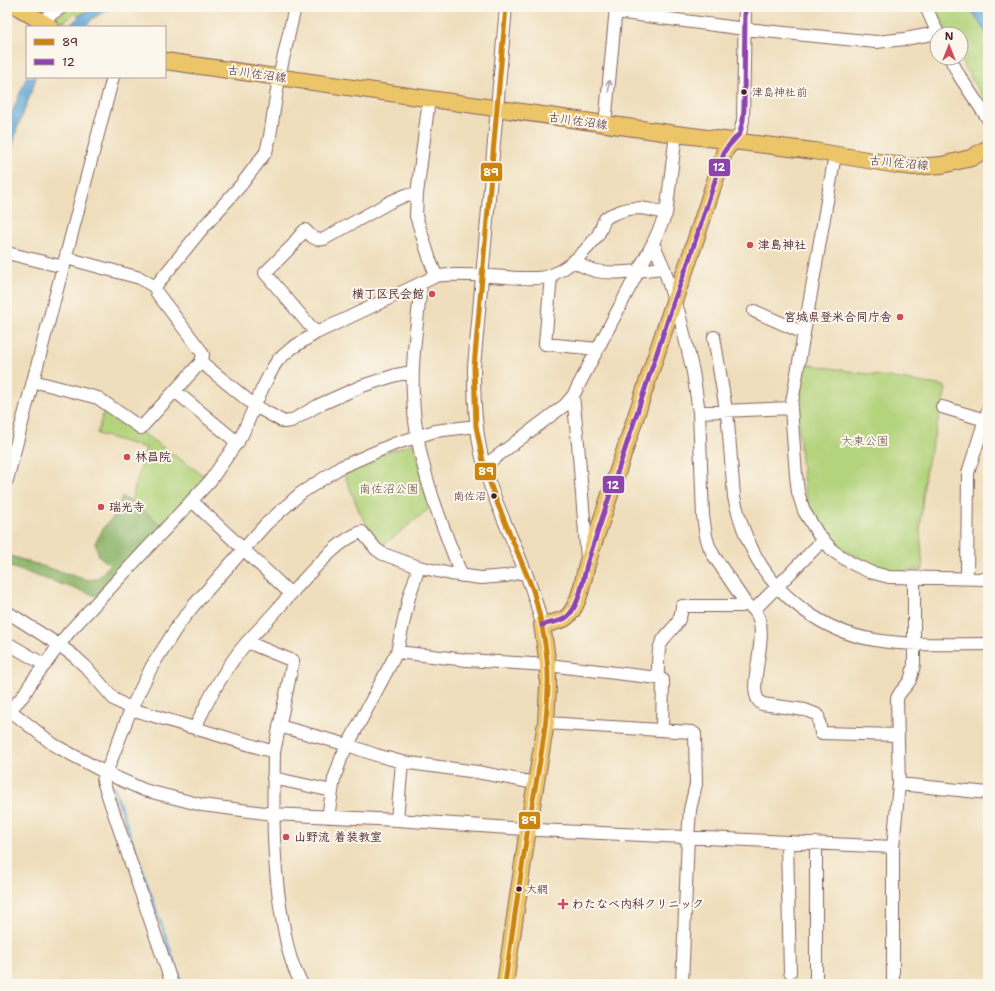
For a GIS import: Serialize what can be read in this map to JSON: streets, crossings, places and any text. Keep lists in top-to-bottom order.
{
  "streets": {
    "main road": ["古川佐沼線"]
  },
  "parks": ["大東公園", "南佐沼公園"],
  "places": {
    "other": [
      "津島神社前",
      "津島神社",
      "横丁区民会館",
      "宮城県登米合同庁舎",
      "林昌院",
      "南佐沼",
      "瑞光寺",
      "山野流 着装教室",
      "大網"
    ],
    "health": ["わたなべ内科クリニック"]
  },
  "lines": ["transit line 89", "transit line 12"],
  "legend": ["89", "12"],
  "north": "top"
}
